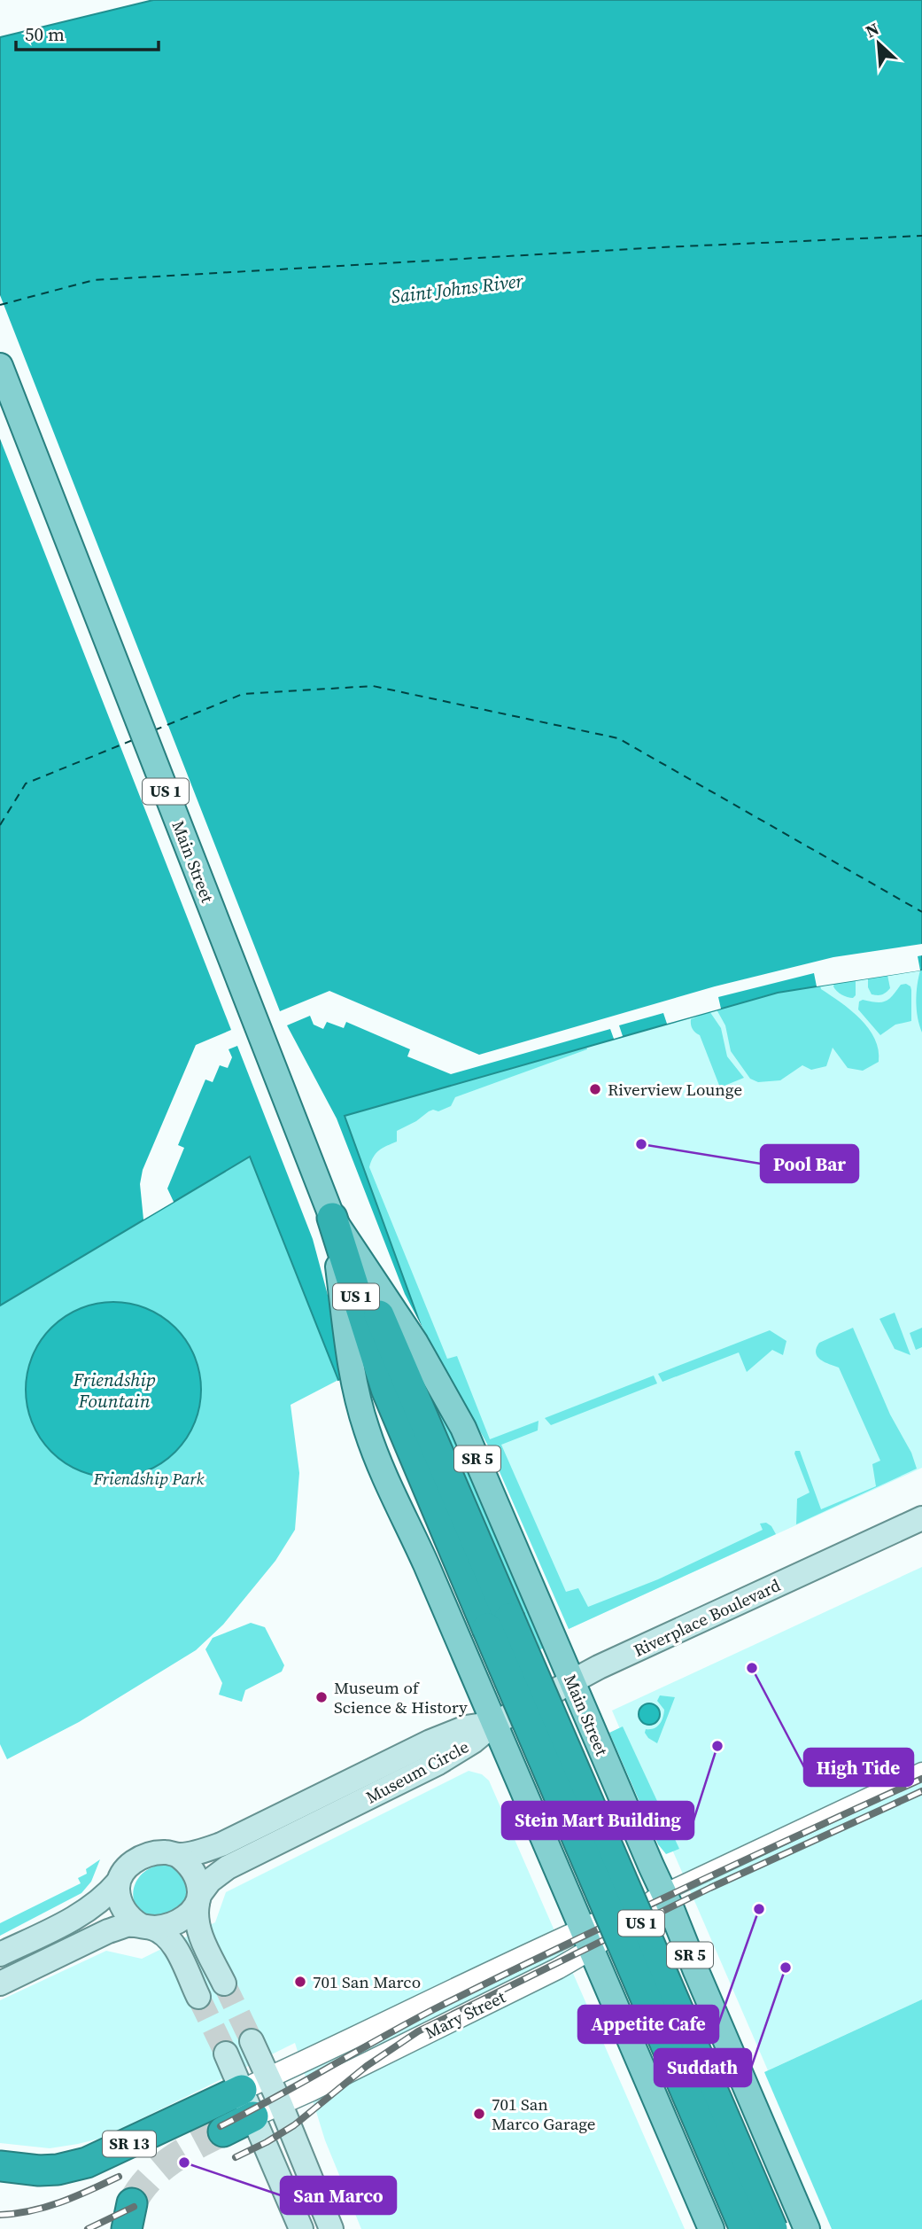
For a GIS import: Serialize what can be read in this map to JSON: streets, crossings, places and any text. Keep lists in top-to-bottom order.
{
  "streets": {
    "highway": ["US 1", "SR 13"],
    "main road": [
      "Main Street",
      "SR 5",
      "Riverplace Boulevard",
      "Museum Circle"
    ],
    "street": ["Mary Street"]
  },
  "crossings": [
    ["US 1", "Main Street"],
    ["Main Street", "Riverplace Boulevard"],
    ["Main Street", "Museum Circle"],
    ["Main Street", "Mary Street"],
    ["Riverplace Boulevard", "Museum Circle"],
    ["Mary Street", "SR 13"]
  ],
  "water": ["Saint Johns River", "Friendship Fountain"],
  "parks": ["Friendship Park"],
  "places": [
    "Riverview Lounge",
    "Pool Bar",
    "High Tide",
    "Museum of Science & History",
    "Stein Mart Building",
    "Appetite Cafe",
    "Suddath",
    "701 San Marco",
    "701 San Marco Garage",
    "San Marco"
  ],
  "scale_bar": "50 m",
  "north": "top left"
}
